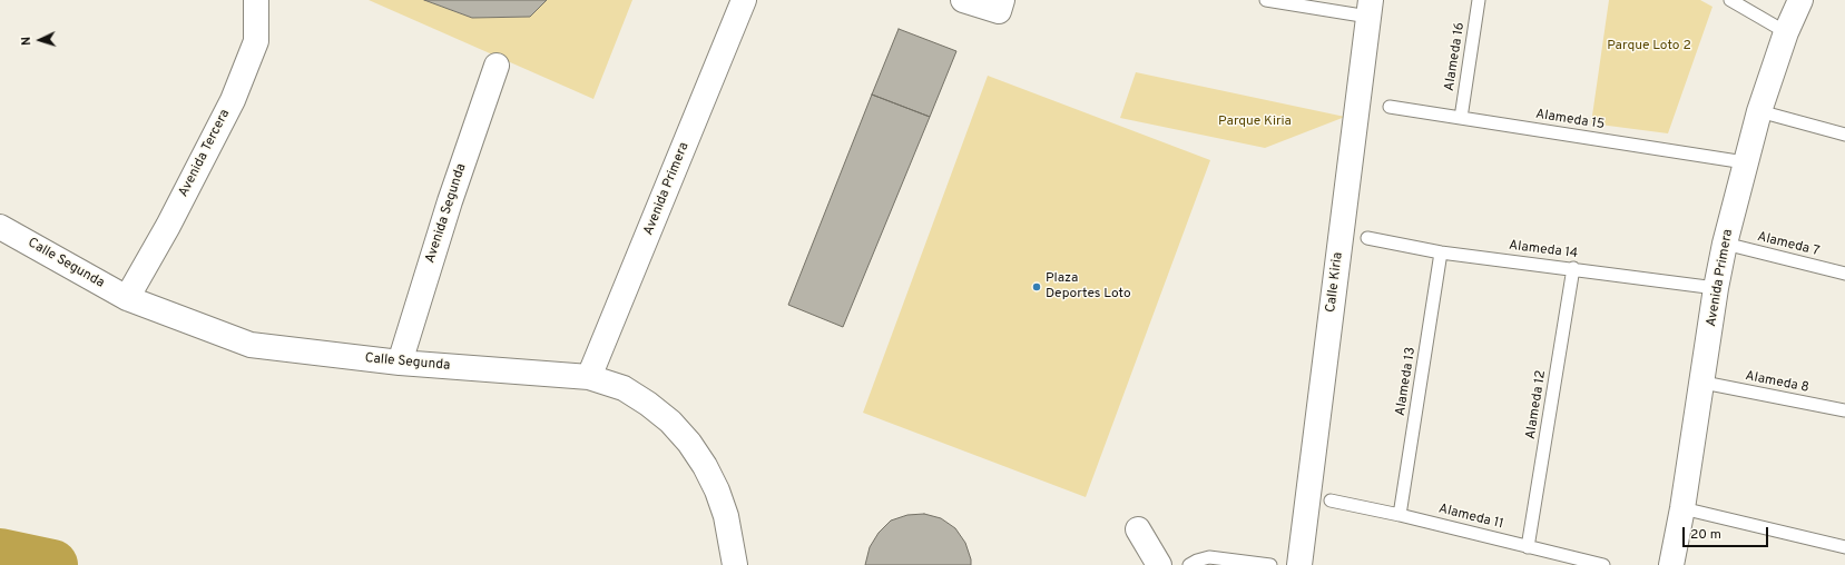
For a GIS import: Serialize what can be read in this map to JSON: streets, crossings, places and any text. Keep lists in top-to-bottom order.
{
  "streets": {
    "street": [
      "Avenida Tercera",
      "Avenida Primera",
      "Avenida Segunda",
      "Calle Segunda",
      "Calle Kiria"
    ],
    "lane": [
      "Alameda 16",
      "Alameda 15",
      "Alameda 7",
      "Alameda 14",
      "Alameda 13",
      "Alameda 8",
      "Alameda 12",
      "Alameda 11"
    ]
  },
  "crossings": [
    ["Alameda 16", "Alameda 15"],
    ["Alameda 15", "Avenida Primera"],
    ["Avenida Tercera", "Calle Segunda"],
    ["Avenida Primera", "Alameda 7"],
    ["Avenida Primera", "Alameda 14"],
    ["Avenida Primera", "Calle Segunda"],
    ["Avenida Primera", "Alameda 8"],
    ["Avenida Segunda", "Calle Segunda"],
    ["Alameda 14", "Alameda 13"],
    ["Alameda 14", "Alameda 12"],
    ["Alameda 13", "Alameda 11"],
    ["Alameda 12", "Alameda 11"]
  ],
  "parks": ["Parque Loto 2", "Parque Kiria"],
  "places": ["Plaza Deportes Loto"],
  "scale_bar": "20 m",
  "north": "left"
}
